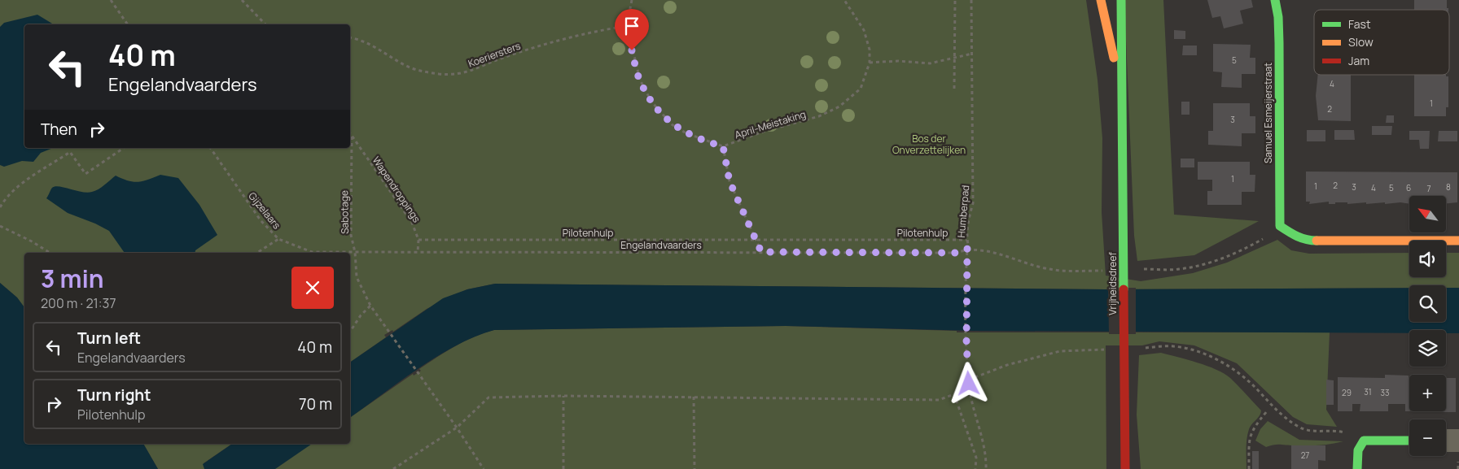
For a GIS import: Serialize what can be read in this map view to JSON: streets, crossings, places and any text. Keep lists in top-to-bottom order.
{
  "streets": {
    "main road": ["Samuel Esmeijerstraat", "Vrijheidsdreef"],
    "path": [
      "Koeriersters",
      "April-Meistaking",
      "Wapendroppings",
      "Gijzelaars",
      "Humberpad",
      "Sabotage",
      "Pilotenhulp",
      "Engelandvaarders"
    ]
  },
  "crossings": [
    ["Koeriersters", "April-Meistaking"],
    ["Wapendroppings", "Sabotage"],
    ["Wapendroppings", "Pilotenhulp"],
    ["Wapendroppings", "Engelandvaarders"],
    ["Gijzelaars", "Sabotage"],
    ["Gijzelaars", "Engelandvaarders"],
    ["Humberpad", "Pilotenhulp"],
    ["Humberpad", "Engelandvaarders"],
    ["Sabotage", "Engelandvaarders"]
  ],
  "parks": ["Bos der Onverzettelijken"],
  "house_numbers": [
    "5",
    "4",
    "1",
    "2",
    "3",
    "1",
    "2",
    "1",
    "3",
    "8",
    "4",
    "5",
    "6",
    "7",
    "31",
    "29",
    "33",
    "27"
  ],
  "legend": ["Fast", "Slow", "Jam"],
  "north": "top left",
  "page": {
    "turn": ["40 m", "Engelandvaarders"],
    "then": "Then",
    "map_buttons": ["+", "−"],
    "heading": ["3 min", "200 m · 21:37"],
    "list": [
      {
        "name": "Turn left",
        "note": "Engelandvaarders",
        "value": "40 m"
      },
      {
        "name": "Turn right",
        "note": "Pilotenhulp",
        "value": "70 m"
      }
    ]
  }
}
